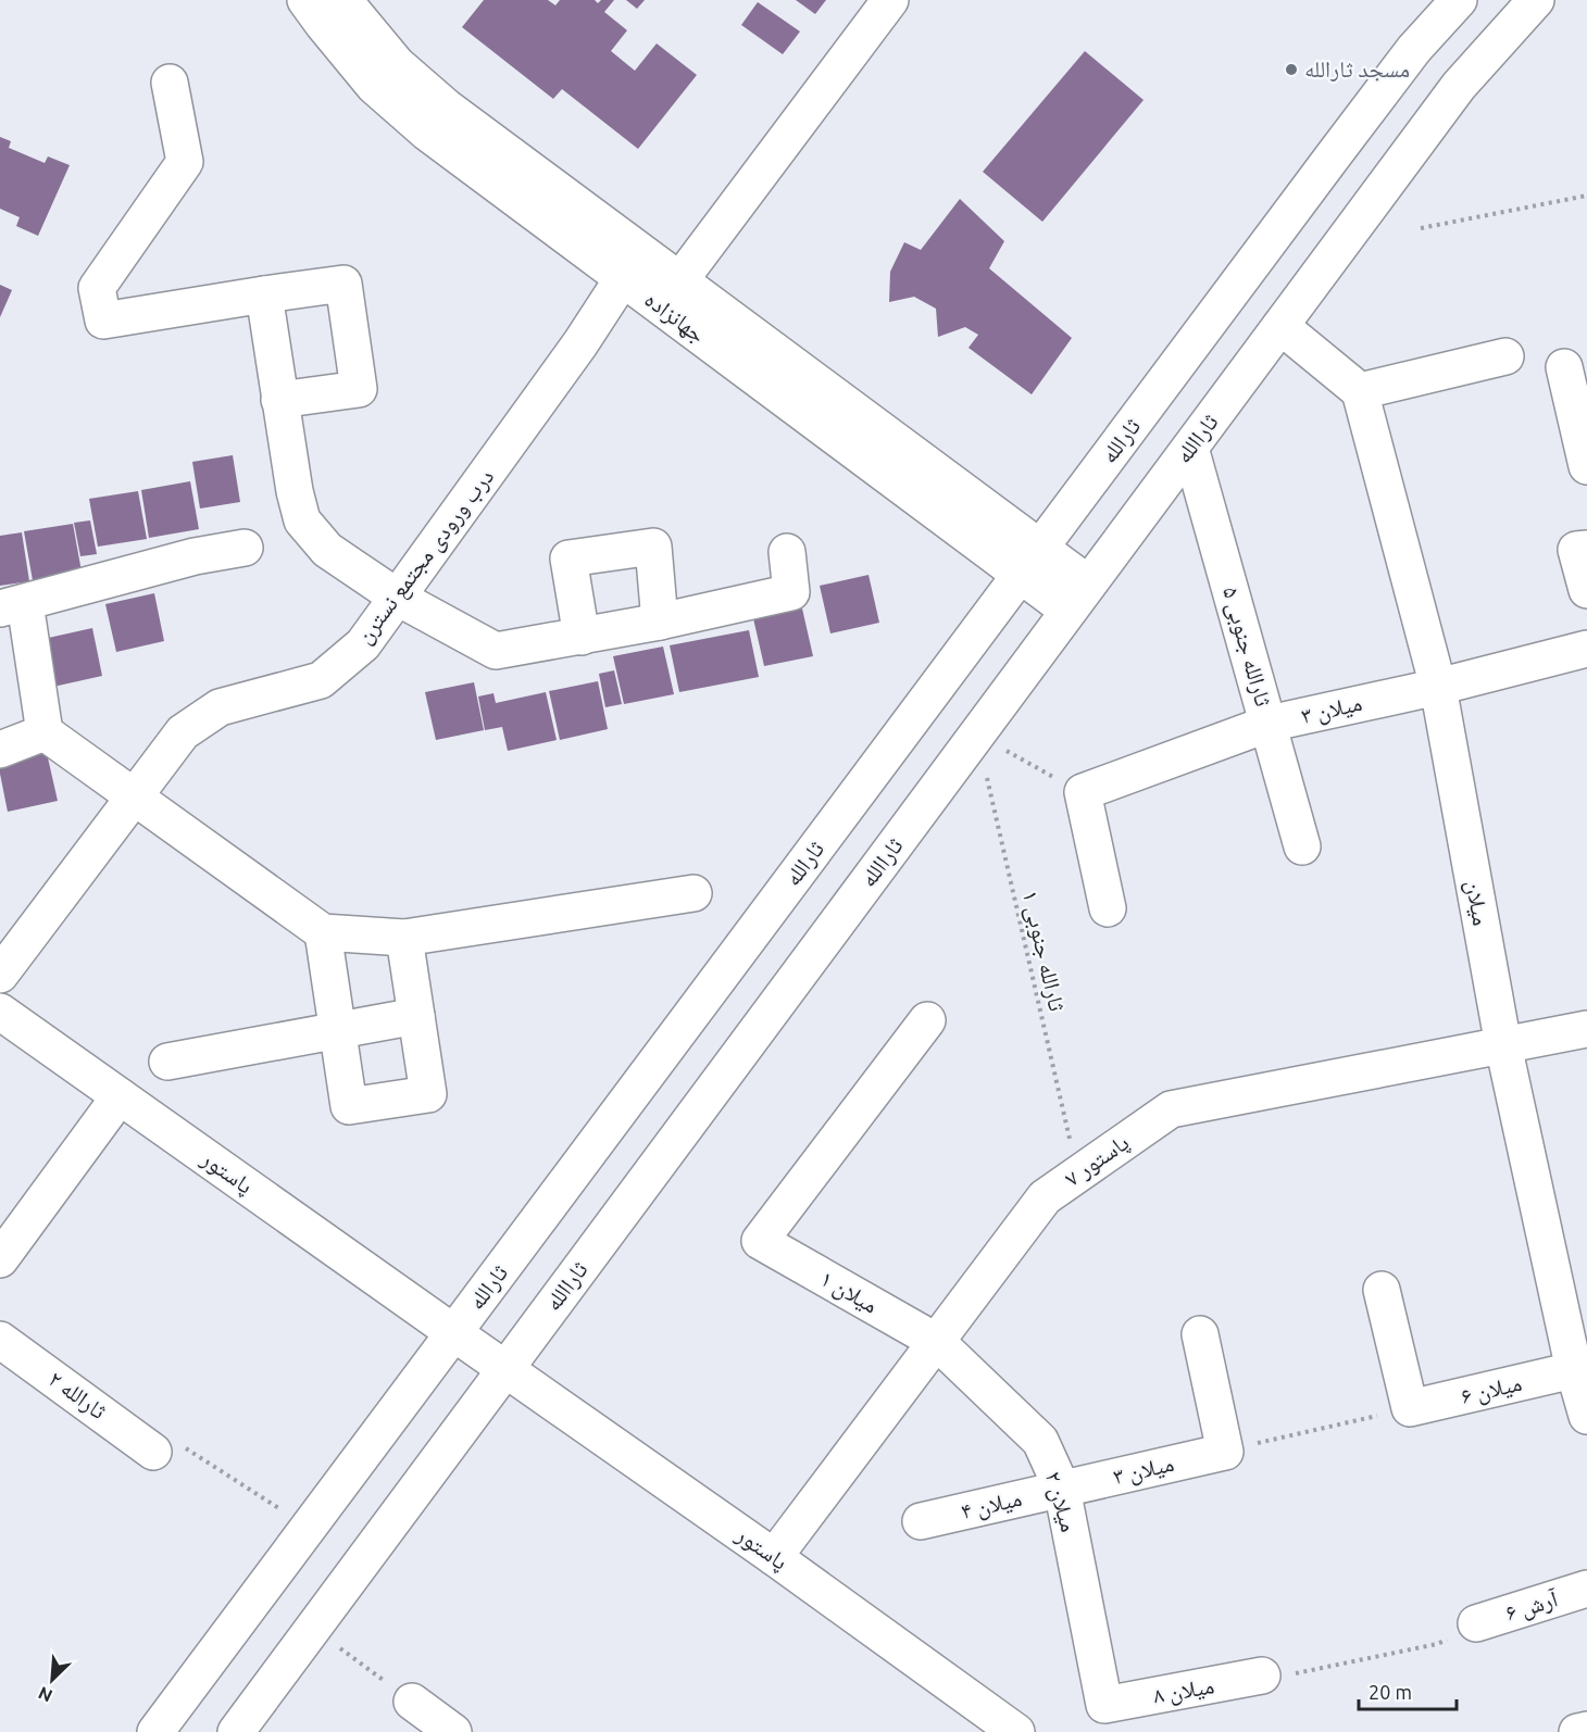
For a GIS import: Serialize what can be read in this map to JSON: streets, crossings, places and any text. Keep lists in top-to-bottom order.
{
  "streets": {
    "street": [
      "جهانزاده",
      "ثاراالله",
      "ثارالله",
      "درب ورودی مجتمع نسترن",
      "ثارالله جنوبی ۵",
      "میلان ۳",
      "میلان",
      "پاستور ۷",
      "پاستور",
      "میلان ۱",
      "میلان ۶",
      "ثارالله ۲",
      "میلان ۲",
      "میلان ۴",
      "آرش ۶",
      "میلان ۸"
    ],
    "path": ["ثارالله جنوبی ۱"]
  },
  "crossings": [
    ["جهانزاده", "ثاراالله"],
    ["جهانزاده", "ثارالله"],
    ["جهانزاده", "درب ورودی مجتمع نسترن"],
    ["ثاراالله", "ثارالله جنوبی ۵"],
    ["ثاراالله", "ثارالله جنوبی ۱"],
    ["ثاراالله", "پاستور"],
    ["ثارالله", "پاستور"],
    ["ثارالله جنوبی ۵", "میلان ۳"],
    ["میلان ۳", "میلان"],
    ["میلان ۳", "میلان ۲"],
    ["میلان ۳", "میلان ۴"],
    ["میلان", "پاستور ۷"],
    ["میلان", "میلان ۶"],
    ["ثارالله جنوبی ۱", "پاستور ۷"],
    ["پاستور ۷", "پاستور"],
    ["پاستور ۷", "میلان ۱"],
    ["پاستور ۷", "میلان ۲"],
    ["میلان ۱", "میلان ۲"],
    ["میلان ۲", "میلان ۴"],
    ["میلان ۲", "میلان ۸"]
  ],
  "places": ["مسجد ثارالله"],
  "scale_bar": "20 m",
  "north": "bottom left"
}
